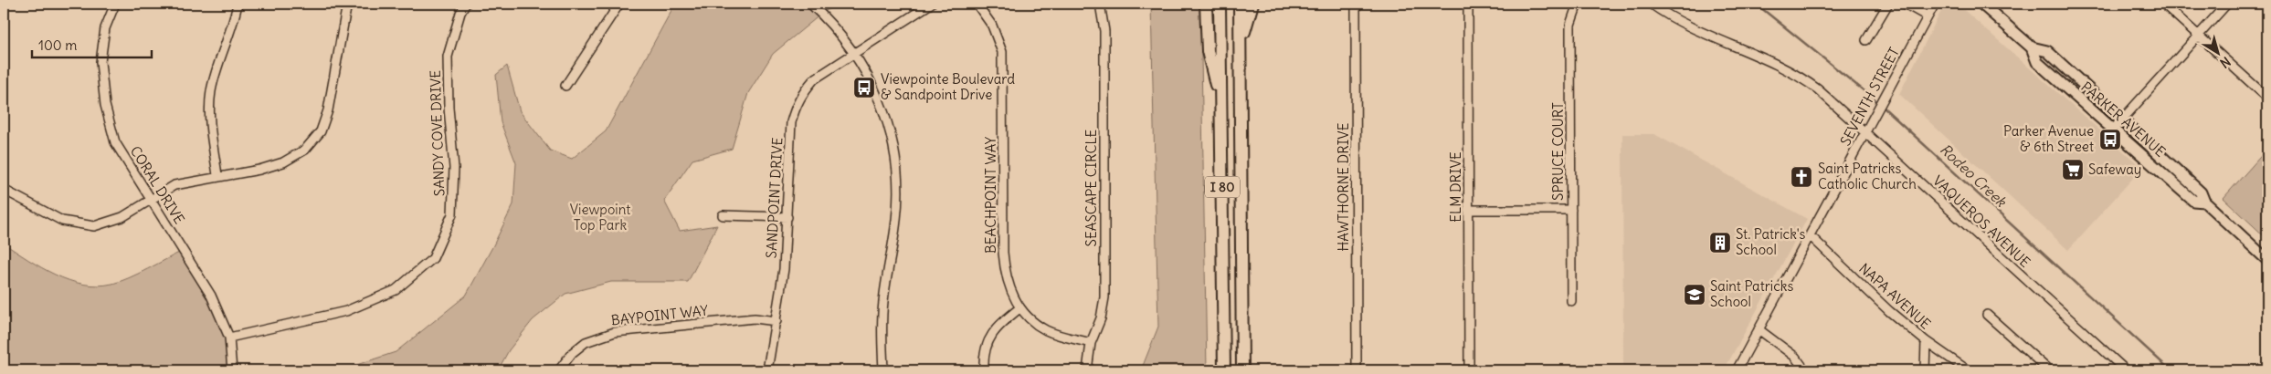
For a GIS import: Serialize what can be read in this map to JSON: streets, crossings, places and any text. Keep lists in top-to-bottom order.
{
  "streets": {
    "highway": ["I 80"],
    "main road": ["PARKER AVENUE"],
    "street": [
      "SEVENTH STREET",
      "SANDY COVE DRIVE",
      "SPRUCE COURT",
      "CORAL DRIVE",
      "HAWTHORNE DRIVE",
      "ELM DRIVE",
      "SEASCAPE CIRCLE",
      "BEACHPOINT WAY",
      "SANDPOINT DRIVE",
      "VAQUEROS AVENUE",
      "NAPA AVENUE",
      "BAYPOINT WAY"
    ]
  },
  "crossings": [
    ["SEVENTH STREET", "VAQUEROS AVENUE"],
    ["SEVENTH STREET", "NAPA AVENUE"],
    ["SANDY COVE DRIVE", "CORAL DRIVE"],
    ["SEASCAPE CIRCLE", "BEACHPOINT WAY"],
    ["SANDPOINT DRIVE", "BAYPOINT WAY"]
  ],
  "water": ["Rodeo Creek"],
  "parks": ["Viewpoint Top Park"],
  "places": {
    "bus stop": ["Viewpointe Boulevard & Sandpoint Drive", "Parker Avenue & 6th Street"],
    "supermarket": ["Safeway"],
    "church": ["Saint Patricks Catholic Church"],
    "building": ["St. Patrick's School"],
    "school or university": ["Saint Patricks School"]
  },
  "scale_bar": "100 m",
  "north": "bottom right"
}
